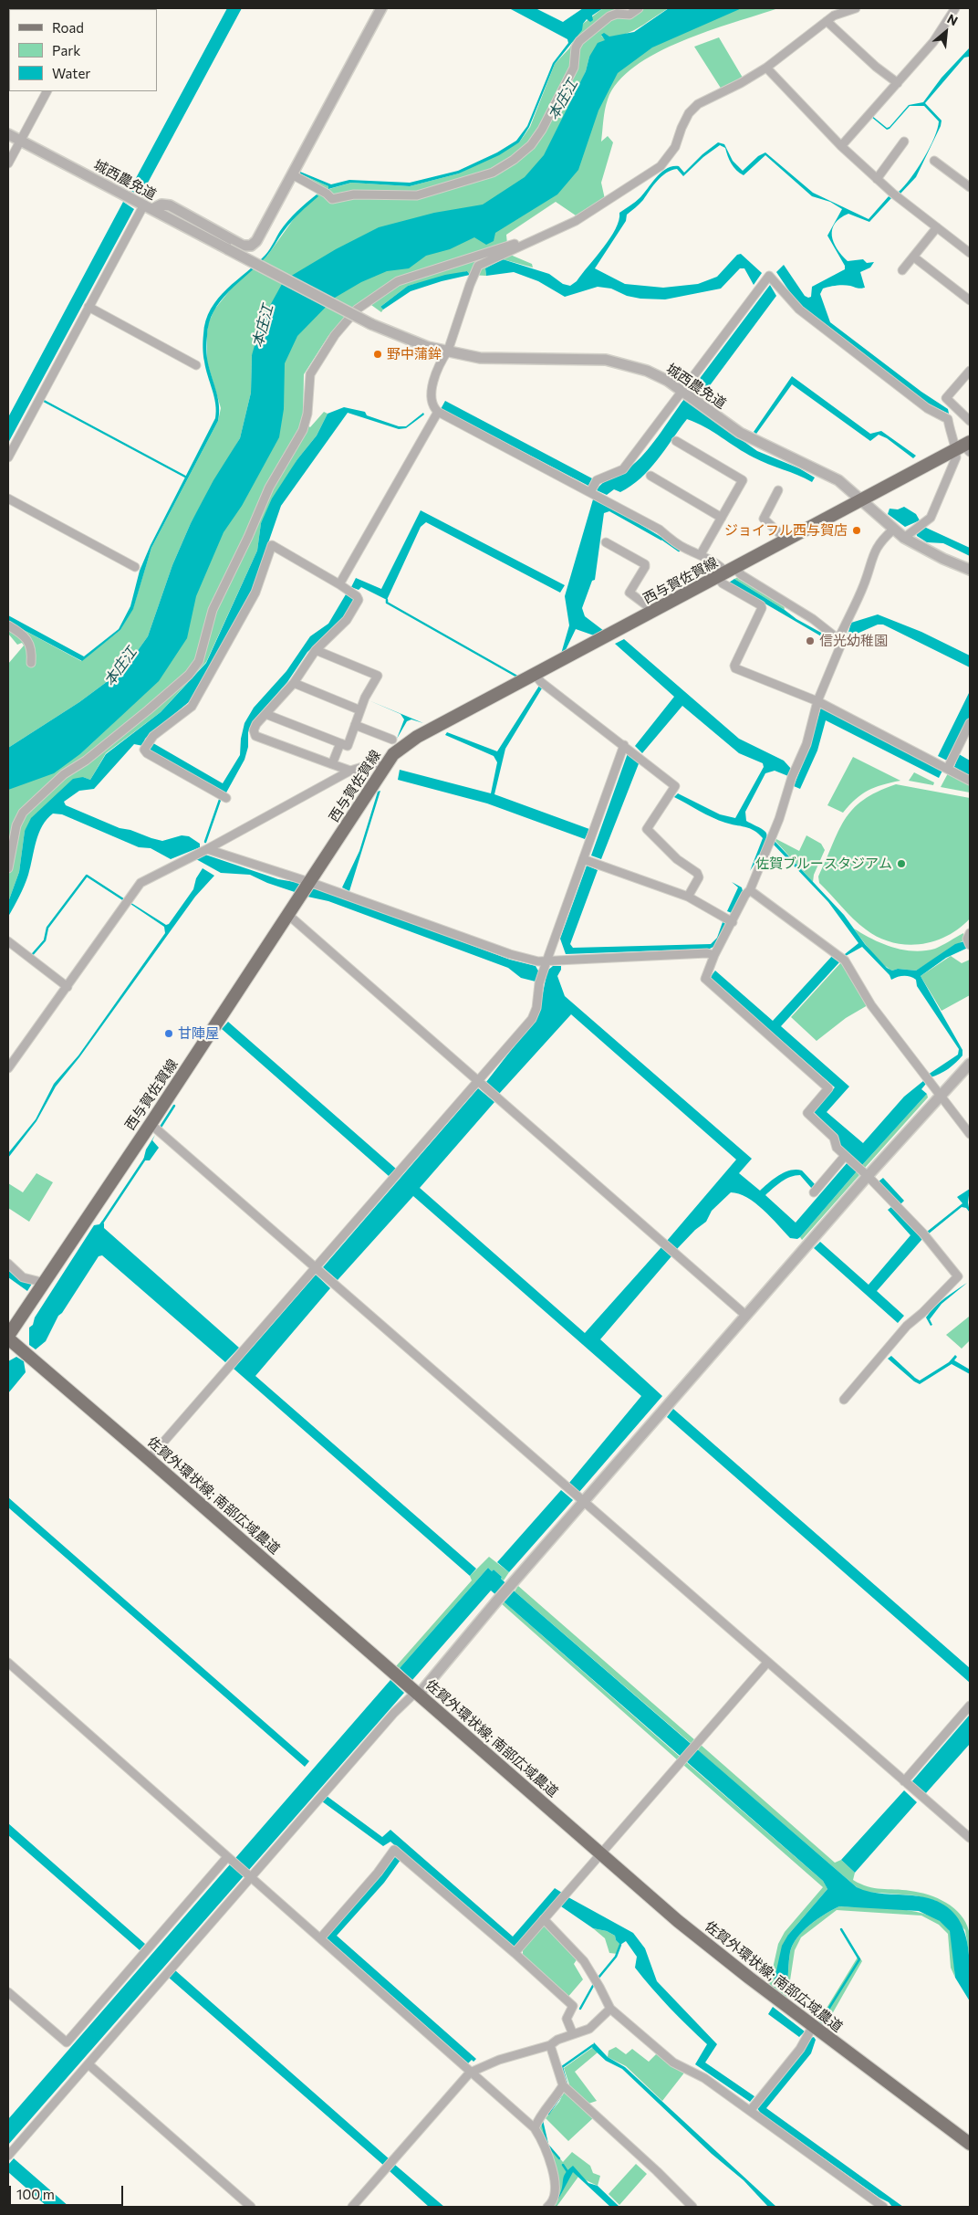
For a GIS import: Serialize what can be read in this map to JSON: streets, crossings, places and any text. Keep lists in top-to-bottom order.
{
  "streets": {
    "main road": ["西与賀佐賀線", "佐賀外環状線; 南部広域農道"],
    "street": ["城西農免道"]
  },
  "crossings": [
    ["城西農免道", "西与賀佐賀線"],
    ["西与賀佐賀線", "佐賀外環状線; 南部広域農道"]
  ],
  "water": ["本庄江"],
  "places": [
    "野中蒲鉾",
    "ジョイフル西与賀店",
    "信光幼稚園",
    "佐賀ブルースタジアム",
    "甘陣屋"
  ],
  "legend": ["Road", "Park", "Water"],
  "scale_bar": "100 m",
  "north": "top right"
}
